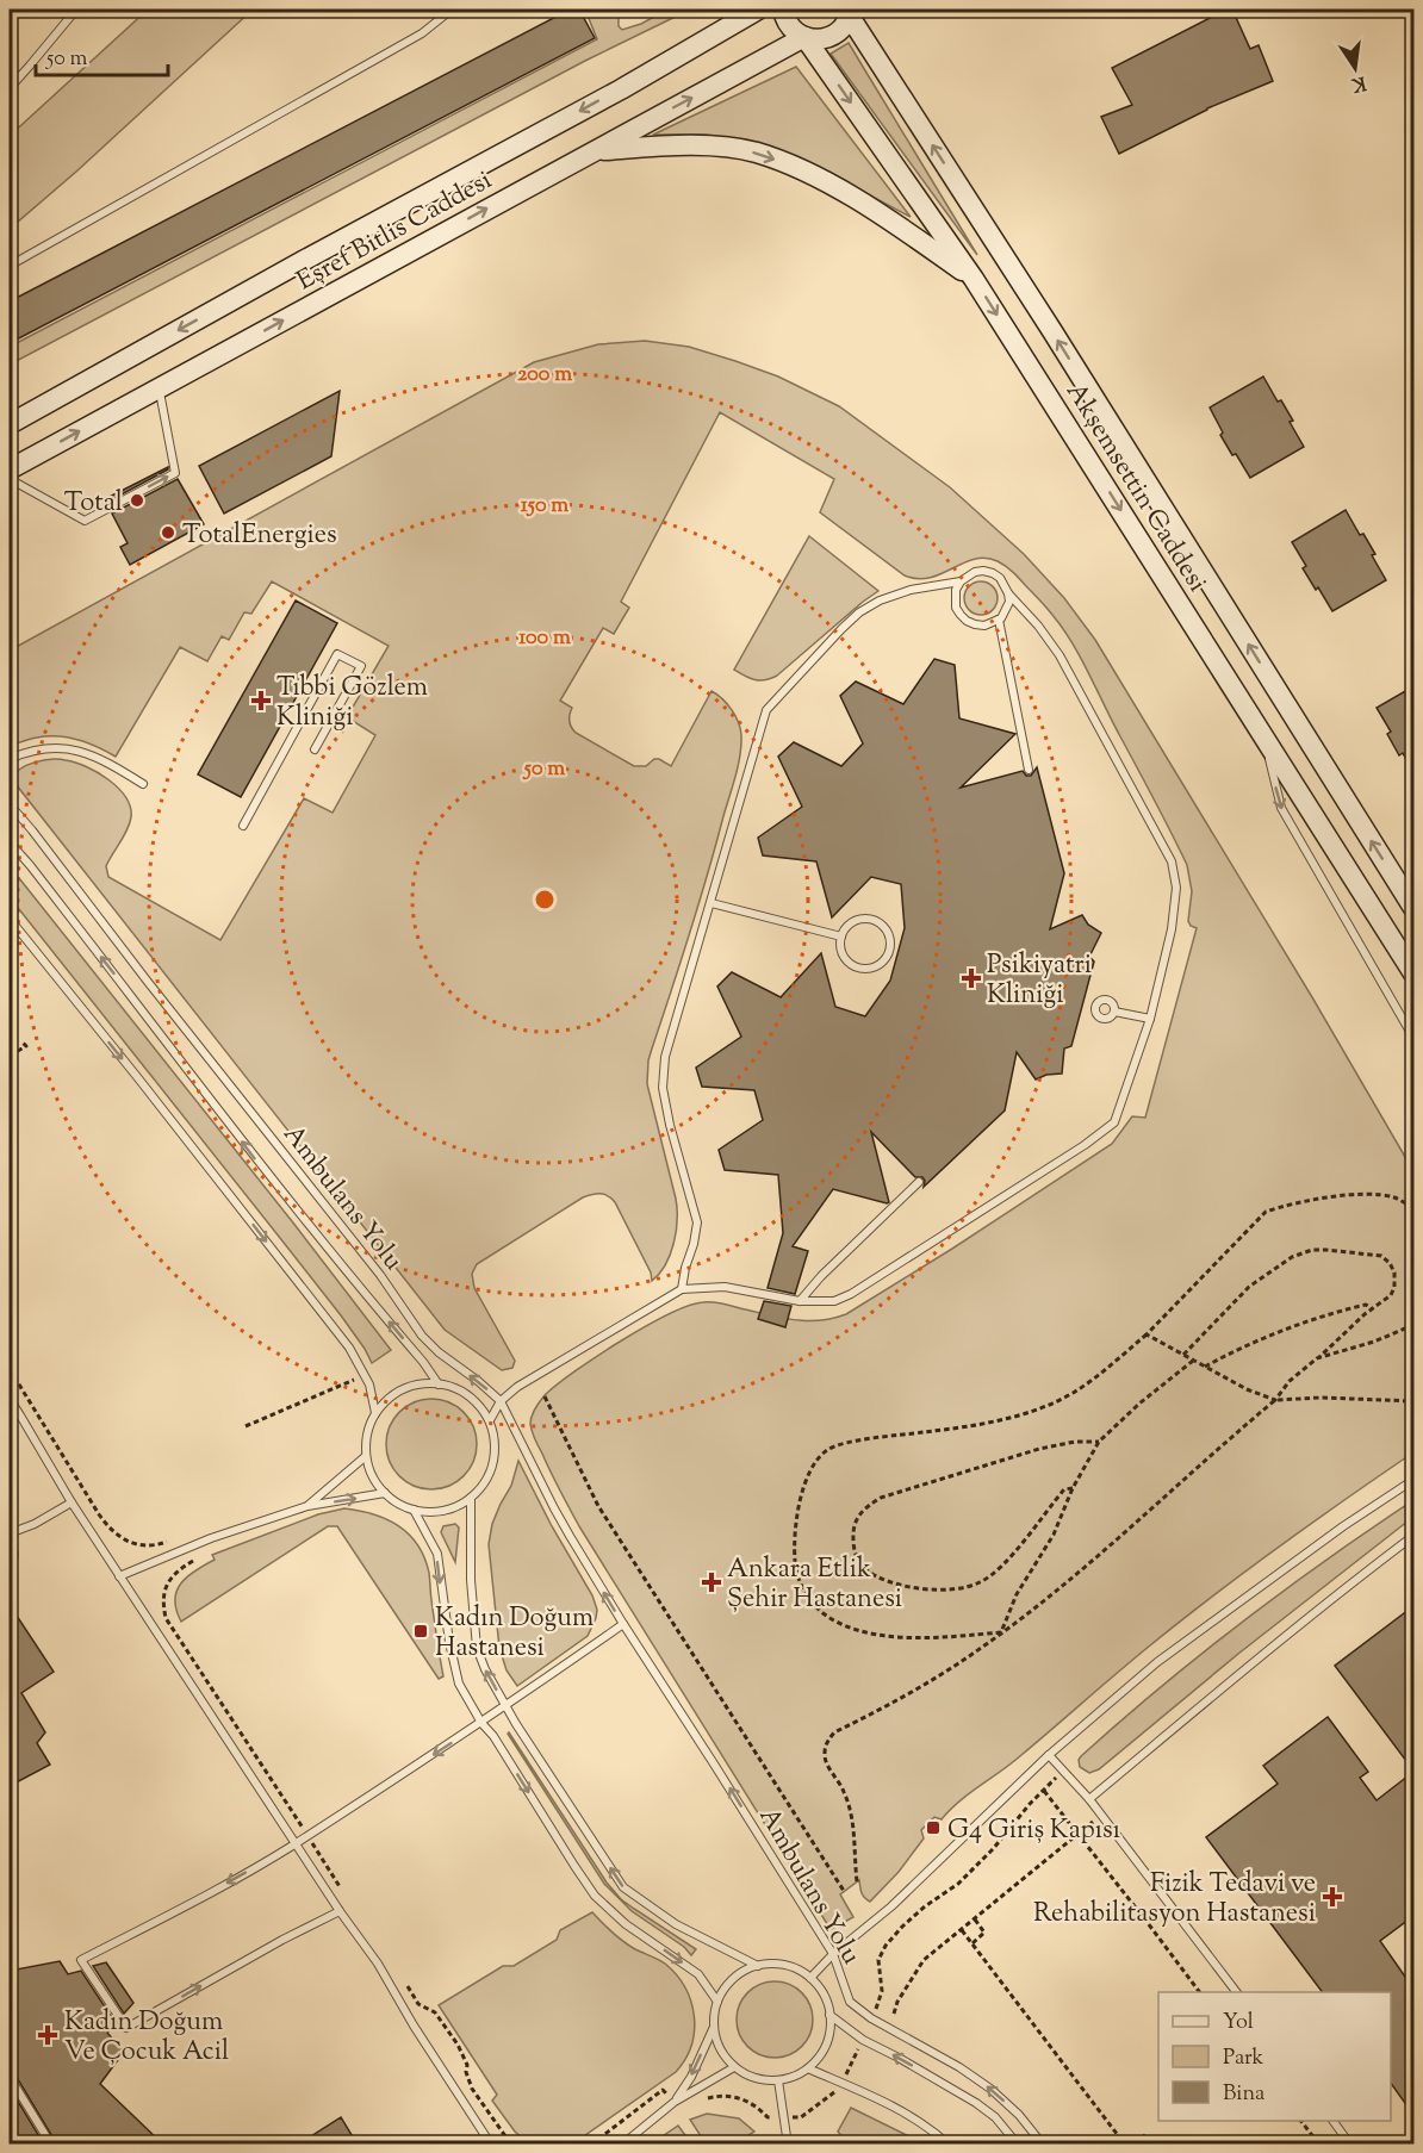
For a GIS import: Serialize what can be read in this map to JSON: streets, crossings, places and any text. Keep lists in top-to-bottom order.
{
  "streets": {
    "main road": ["Eşref Bitlis Caddesi", "Akşemsettin Caddesi"],
    "lane": ["Ambulans Yolu"]
  },
  "crossings": [
    ["Eşref Bitlis Caddesi", "Akşemsettin Caddesi"]
  ],
  "places": {
    "other": ["Total", "TotalEnergies"],
    "health": [
      "Tıbbi Gözlem Kliniği",
      "Psikiyatri Kliniği",
      "Ankara Etlik Şehir Hastanesi",
      "Fizik Tedavi ve Rehabilitasyon Hastanesi",
      "Kadın Doğum Ve Çocuk Acil"
    ],
    "transit": ["Kadın Doğum Hastanesi", "G4 Giriş Kapısı"]
  },
  "legend": ["Yol", "Park", "Bina"],
  "scale_bar": "50 m",
  "north": "bottom",
  "rings": [
    "200 m",
    "150 m",
    "100 m",
    "50 m"
  ]
}
